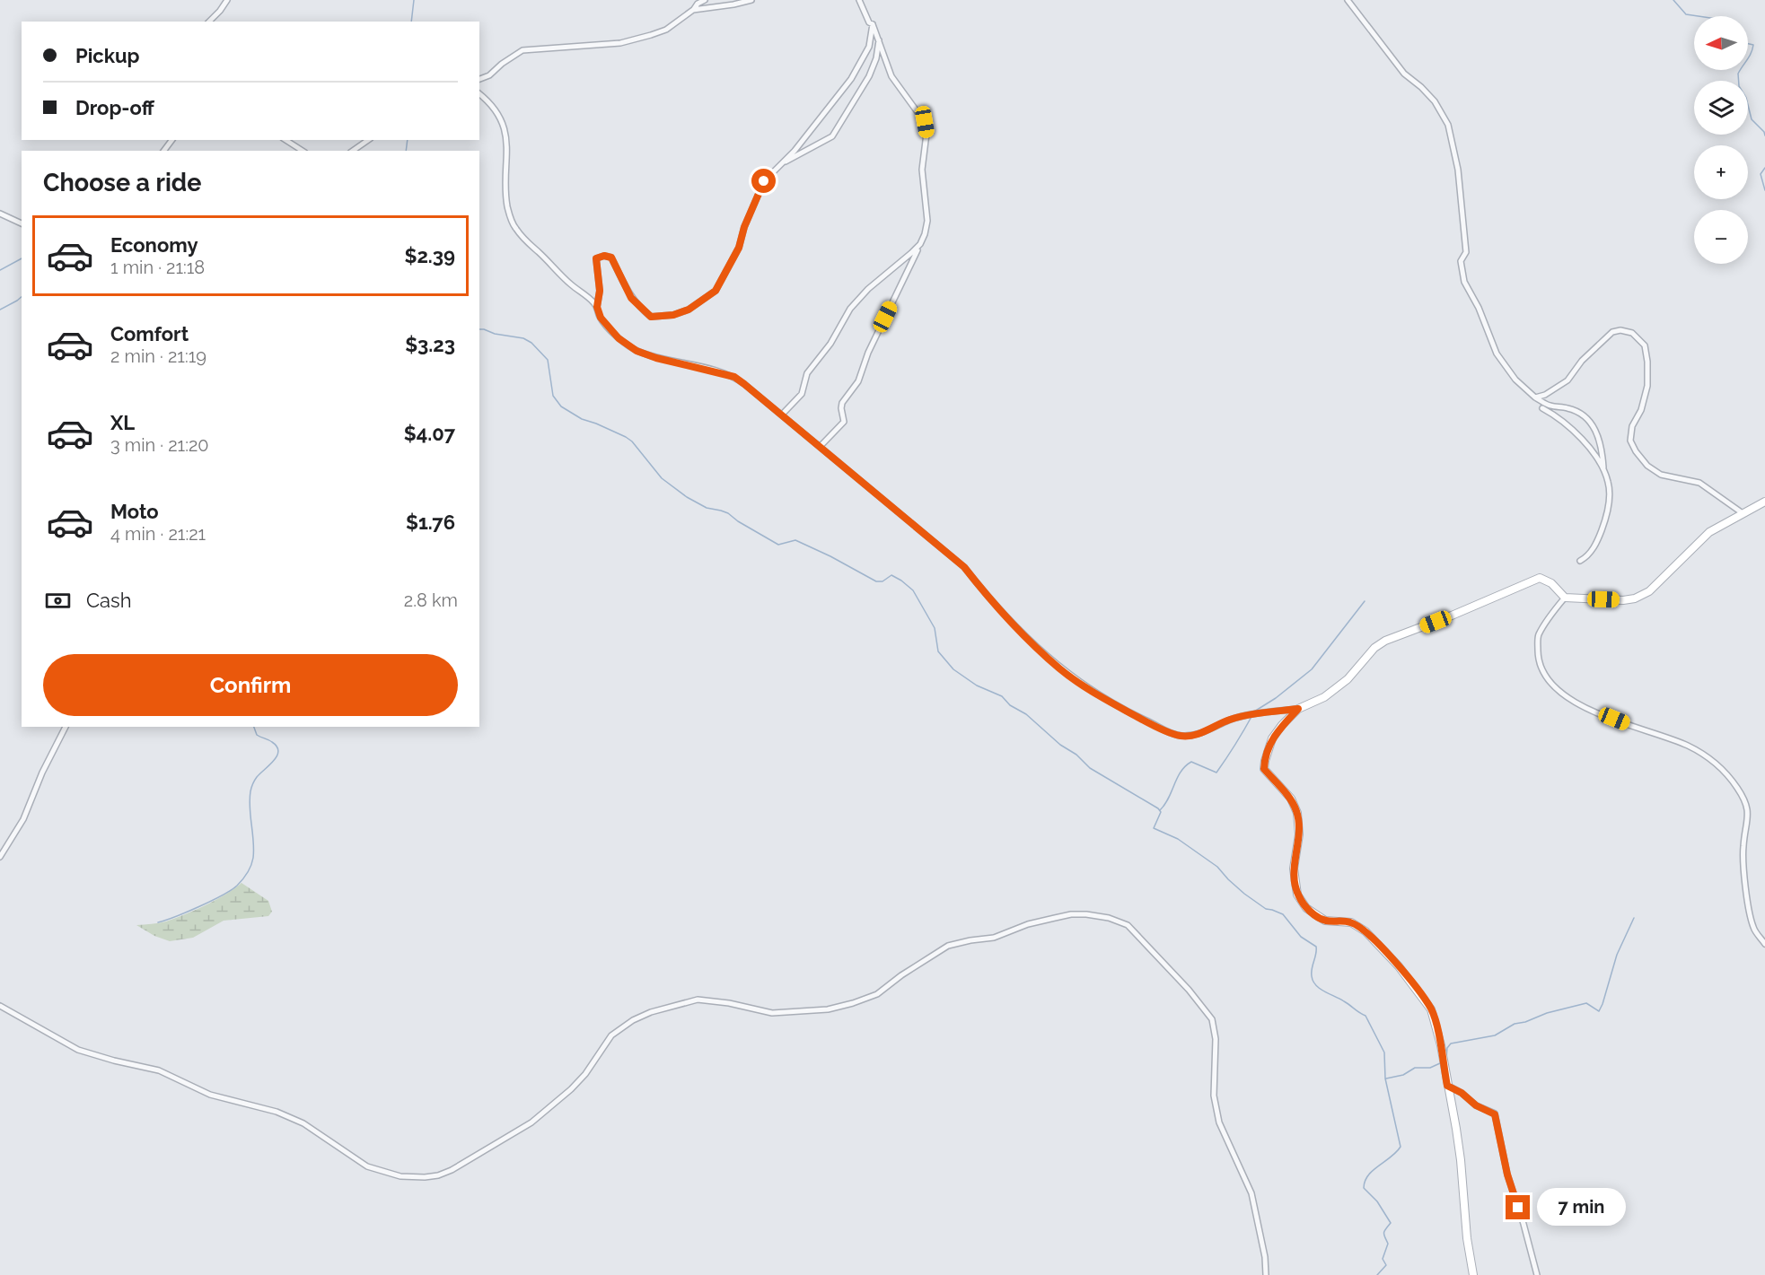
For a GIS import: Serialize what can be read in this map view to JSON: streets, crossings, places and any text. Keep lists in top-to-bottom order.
{
  "north": "left",
  "page": {
    "map_buttons": ["+", "−"],
    "banner": ["Pickup", "Drop-off"],
    "heading": "Choose a ride",
    "list": [
      {
        "name": "Economy",
        "note": "1 min · 21:18",
        "value": "$2.39"
      },
      {
        "name": "Comfort",
        "note": "2 min · 21:19",
        "value": "$3.23"
      },
      {
        "name": "XL",
        "note": "3 min · 21:20",
        "value": "$4.07"
      },
      {
        "name": "Moto",
        "note": "4 min · 21:21",
        "value": "$1.76"
      }
    ],
    "pay": ["Cash", "2.8 km"],
    "buttons": "Confirm",
    "bubble": "7 min"
  }
}
